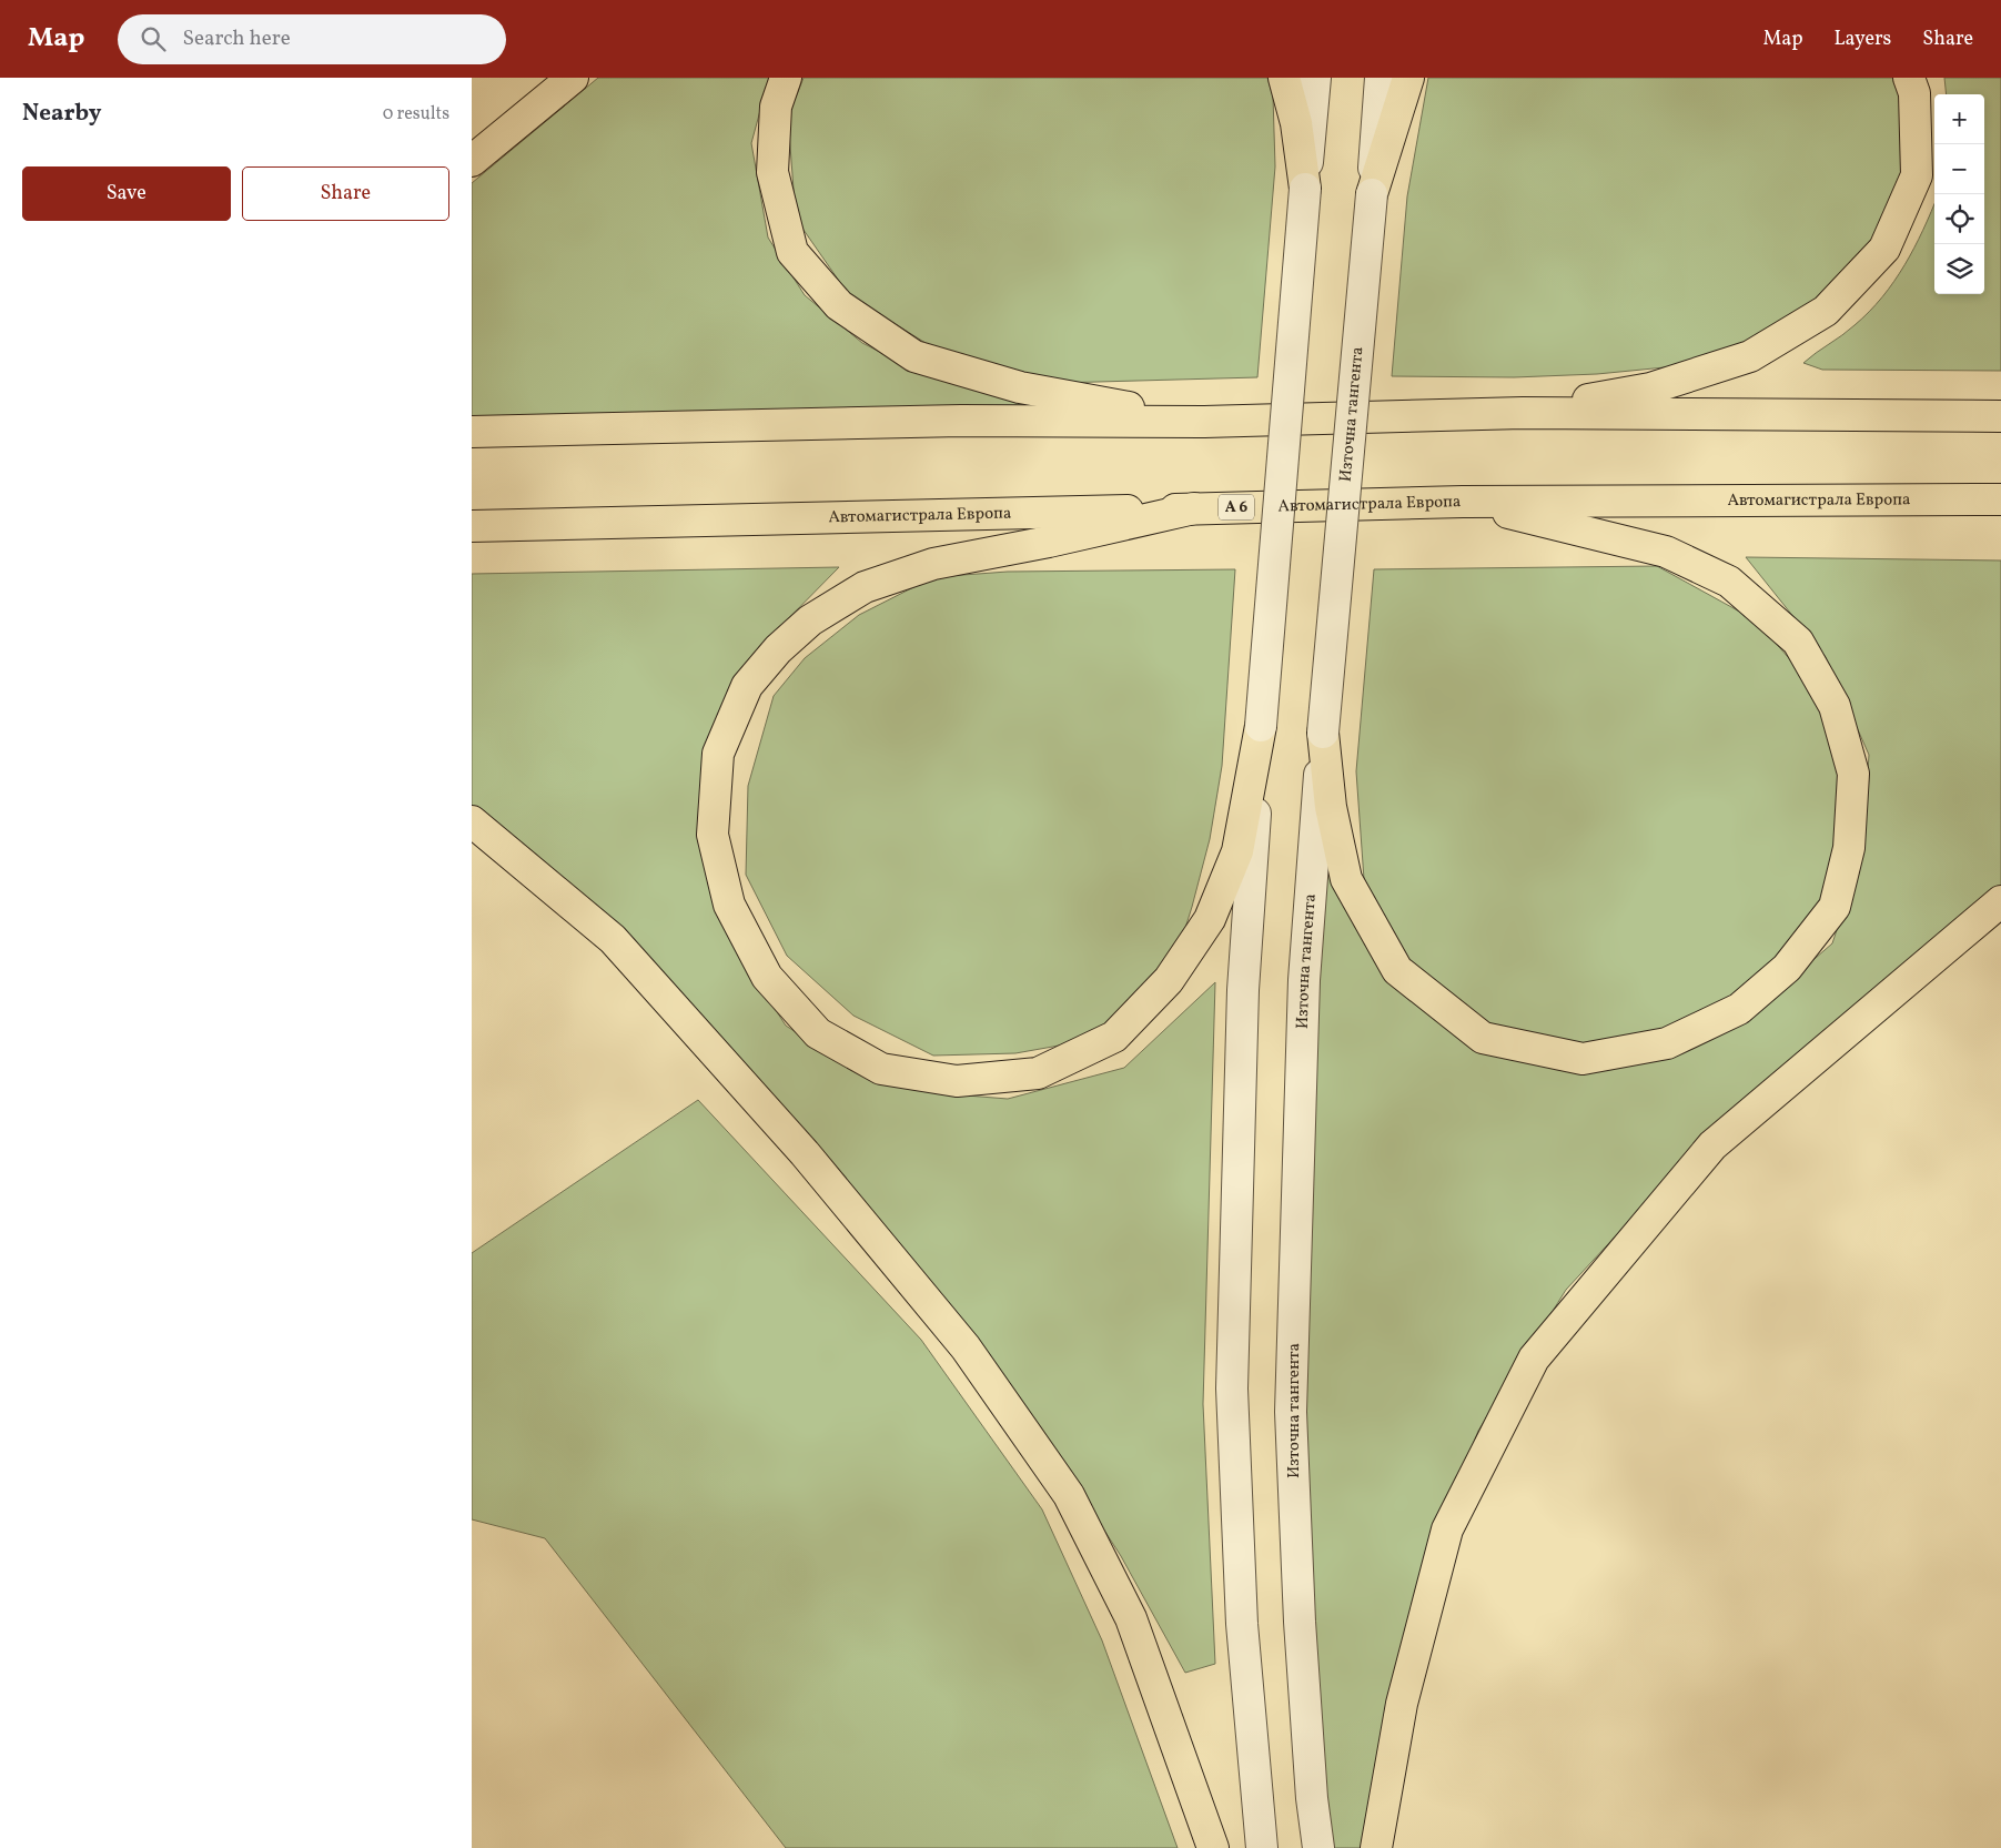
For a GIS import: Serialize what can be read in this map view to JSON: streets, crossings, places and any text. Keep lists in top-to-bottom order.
{
  "streets": {
    "highway": ["Автомагистрала Европа", "A 6"],
    "street": ["Източна тангента"]
  },
  "page": {
    "header": "Map",
    "search": "Search here",
    "nav": ["Map", "Layers", "Share"],
    "heading": ["Nearby", "0 results"],
    "map_buttons": ["+", "−"],
    "buttons": ["Save", "Share"]
  }
}
